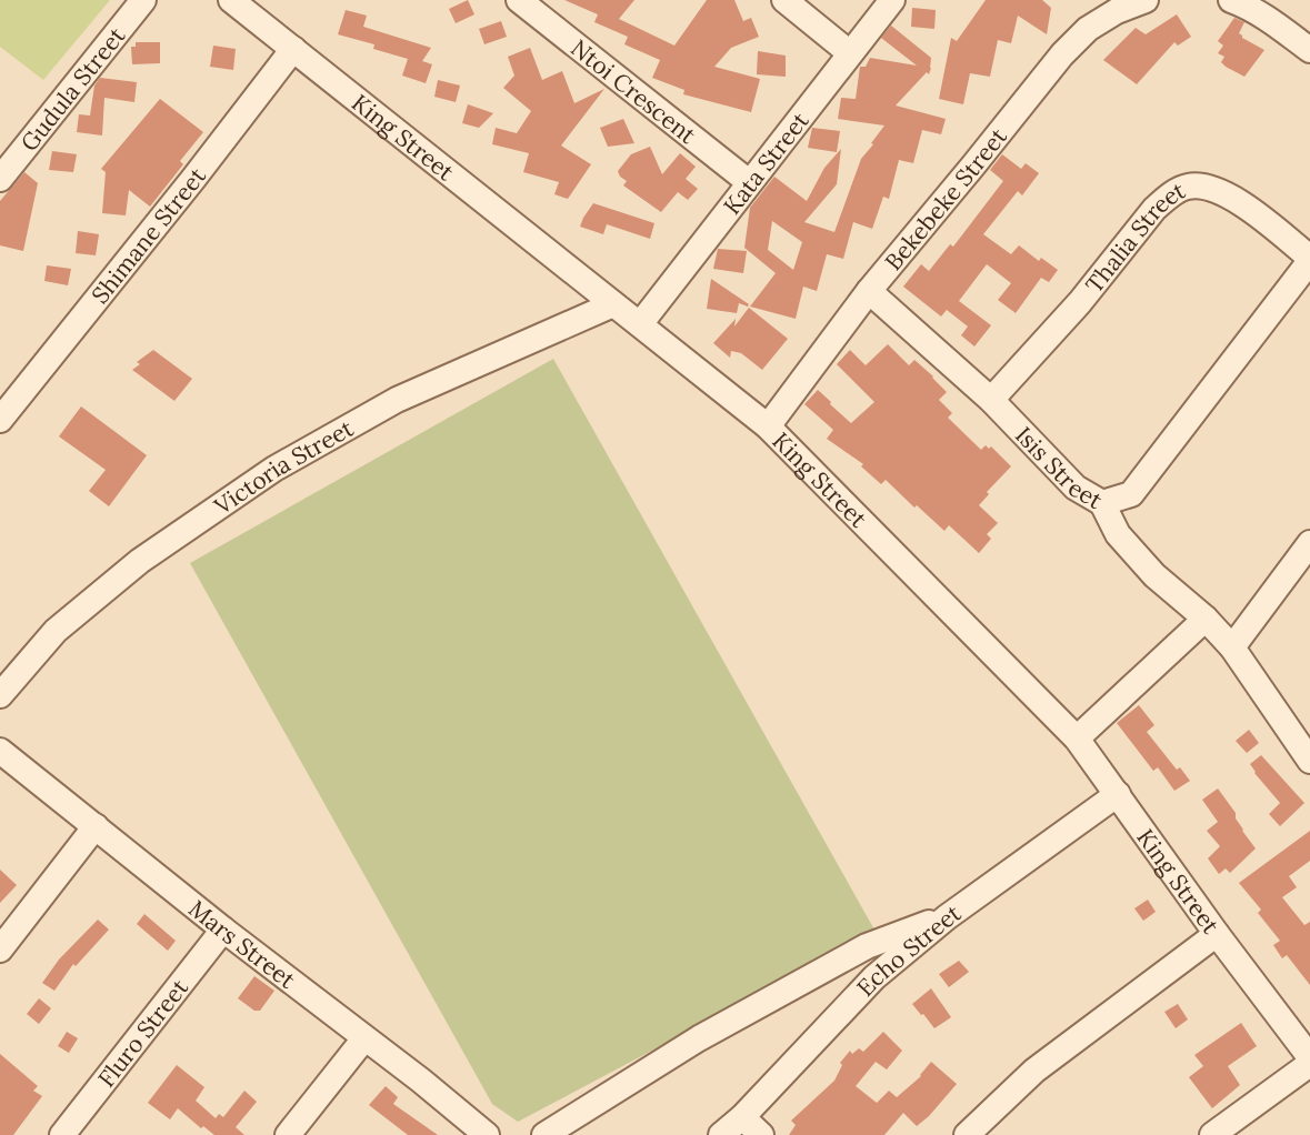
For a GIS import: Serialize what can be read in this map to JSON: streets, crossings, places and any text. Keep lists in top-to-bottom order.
{
  "streets": {
    "street": [
      "Gudula Street",
      "Ntoi Crescent",
      "King Street",
      "Kata Street",
      "Bekebeke Street",
      "Shimane Street",
      "Thalia Street",
      "Isis Street",
      "Victoria Street",
      "Mars Street",
      "Echo Street",
      "Fluro Street"
    ]
  },
  "crossings": [
    ["Ntoi Crescent", "Kata Street"],
    ["King Street", "Kata Street"],
    ["King Street", "Bekebeke Street"],
    ["King Street", "Shimane Street"],
    ["King Street", "Victoria Street"],
    ["King Street", "Echo Street"],
    ["Bekebeke Street", "Isis Street"],
    ["Thalia Street", "Isis Street"],
    ["Mars Street", "Fluro Street"]
  ]
}
